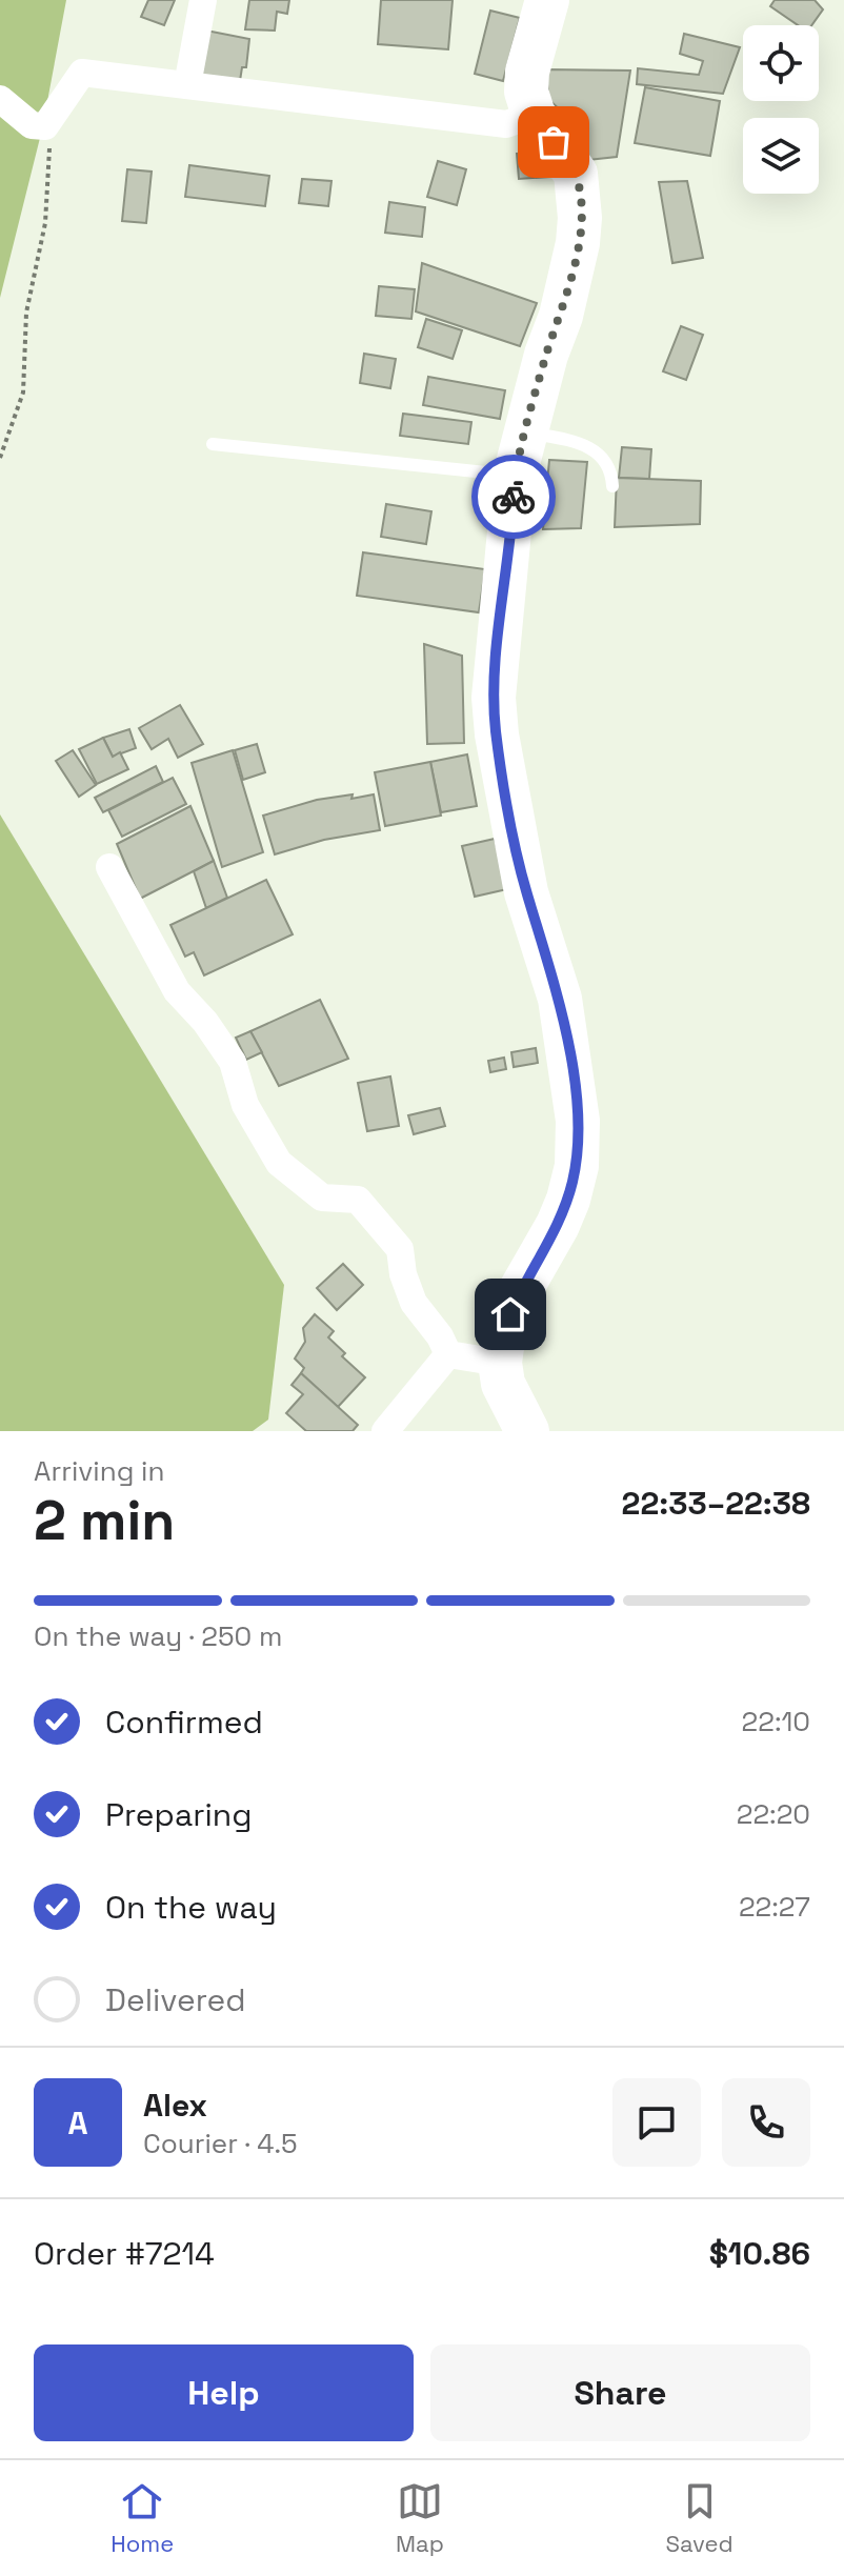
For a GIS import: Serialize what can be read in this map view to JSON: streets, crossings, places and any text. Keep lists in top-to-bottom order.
{
  "page": {
    "heading": ["2 min", "Arriving in", "22:33–22:38"],
    "panel": [
      "Alex",
      "Courier · 4.5",
      "Order #7214",
      "$10.86"
    ],
    "bar": "On the way · 250 m",
    "list": [
      ["Confirmed", "22:10"],
      ["Preparing", "22:20"],
      ["On the way", "22:27"],
      "Delivered"
    ],
    "round": "A",
    "buttons": ["Help", "Share"],
    "tabs": ["Home", "Map", "Saved"]
  }
}
